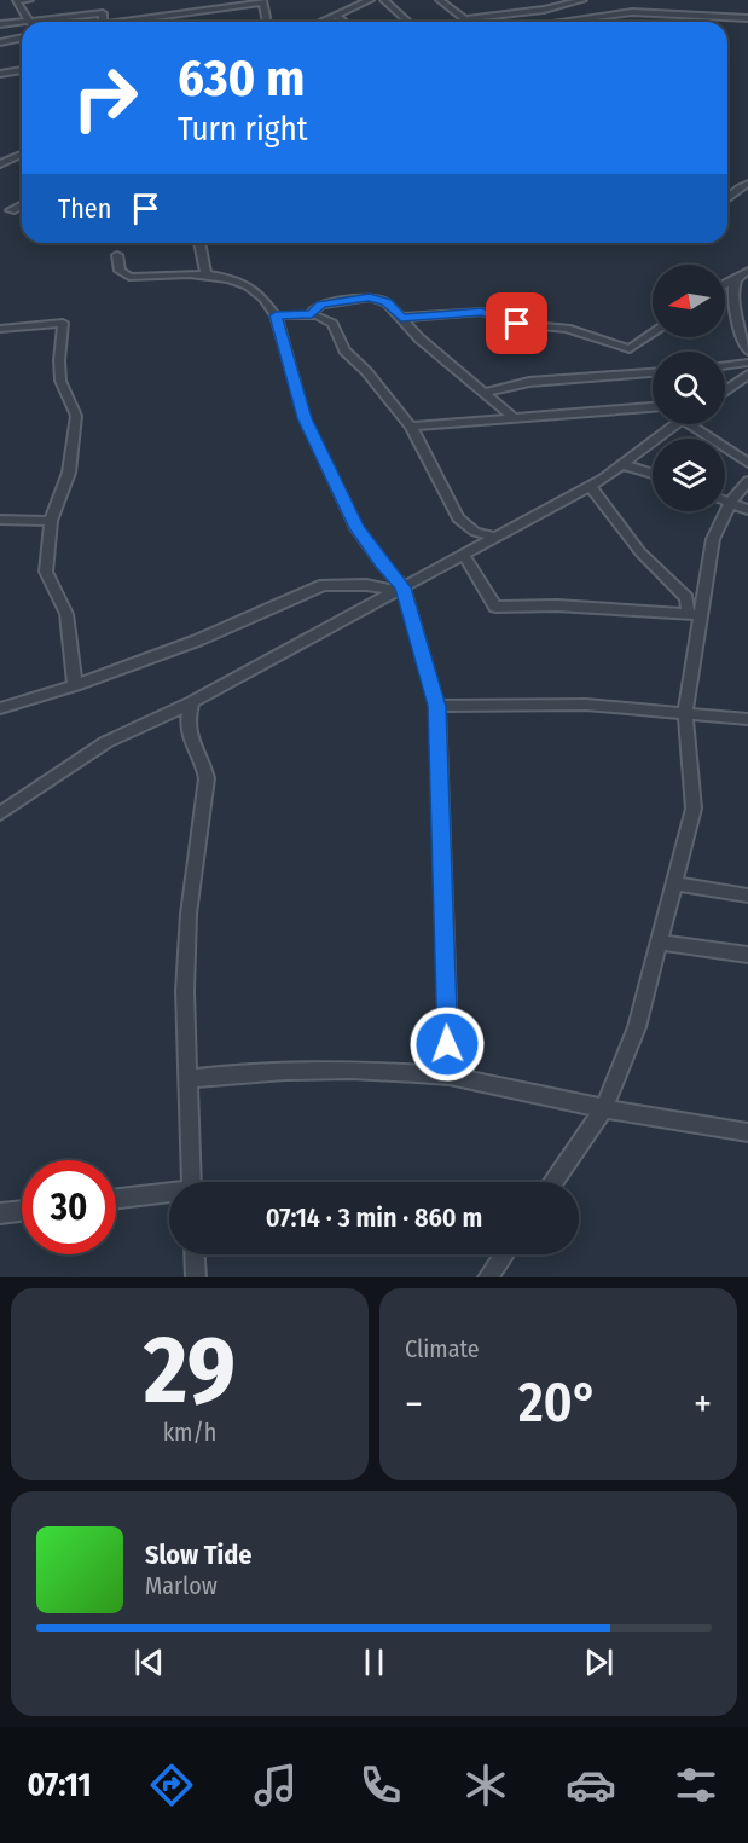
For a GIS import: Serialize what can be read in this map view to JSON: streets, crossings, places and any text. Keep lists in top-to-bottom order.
{
  "north": "left",
  "page": {
    "turn": ["630 m", "Turn right"],
    "then": "Then",
    "limit": "30",
    "trip": "07:14 · 3 min · 860 m",
    "tile": [
      ["29", "km/h"],
      "Climate"
    ],
    "heat": ["−", "20°", "+"],
    "song": ["Slow Tide", "Marlow"],
    "tabs": "07:11"
  }
}
